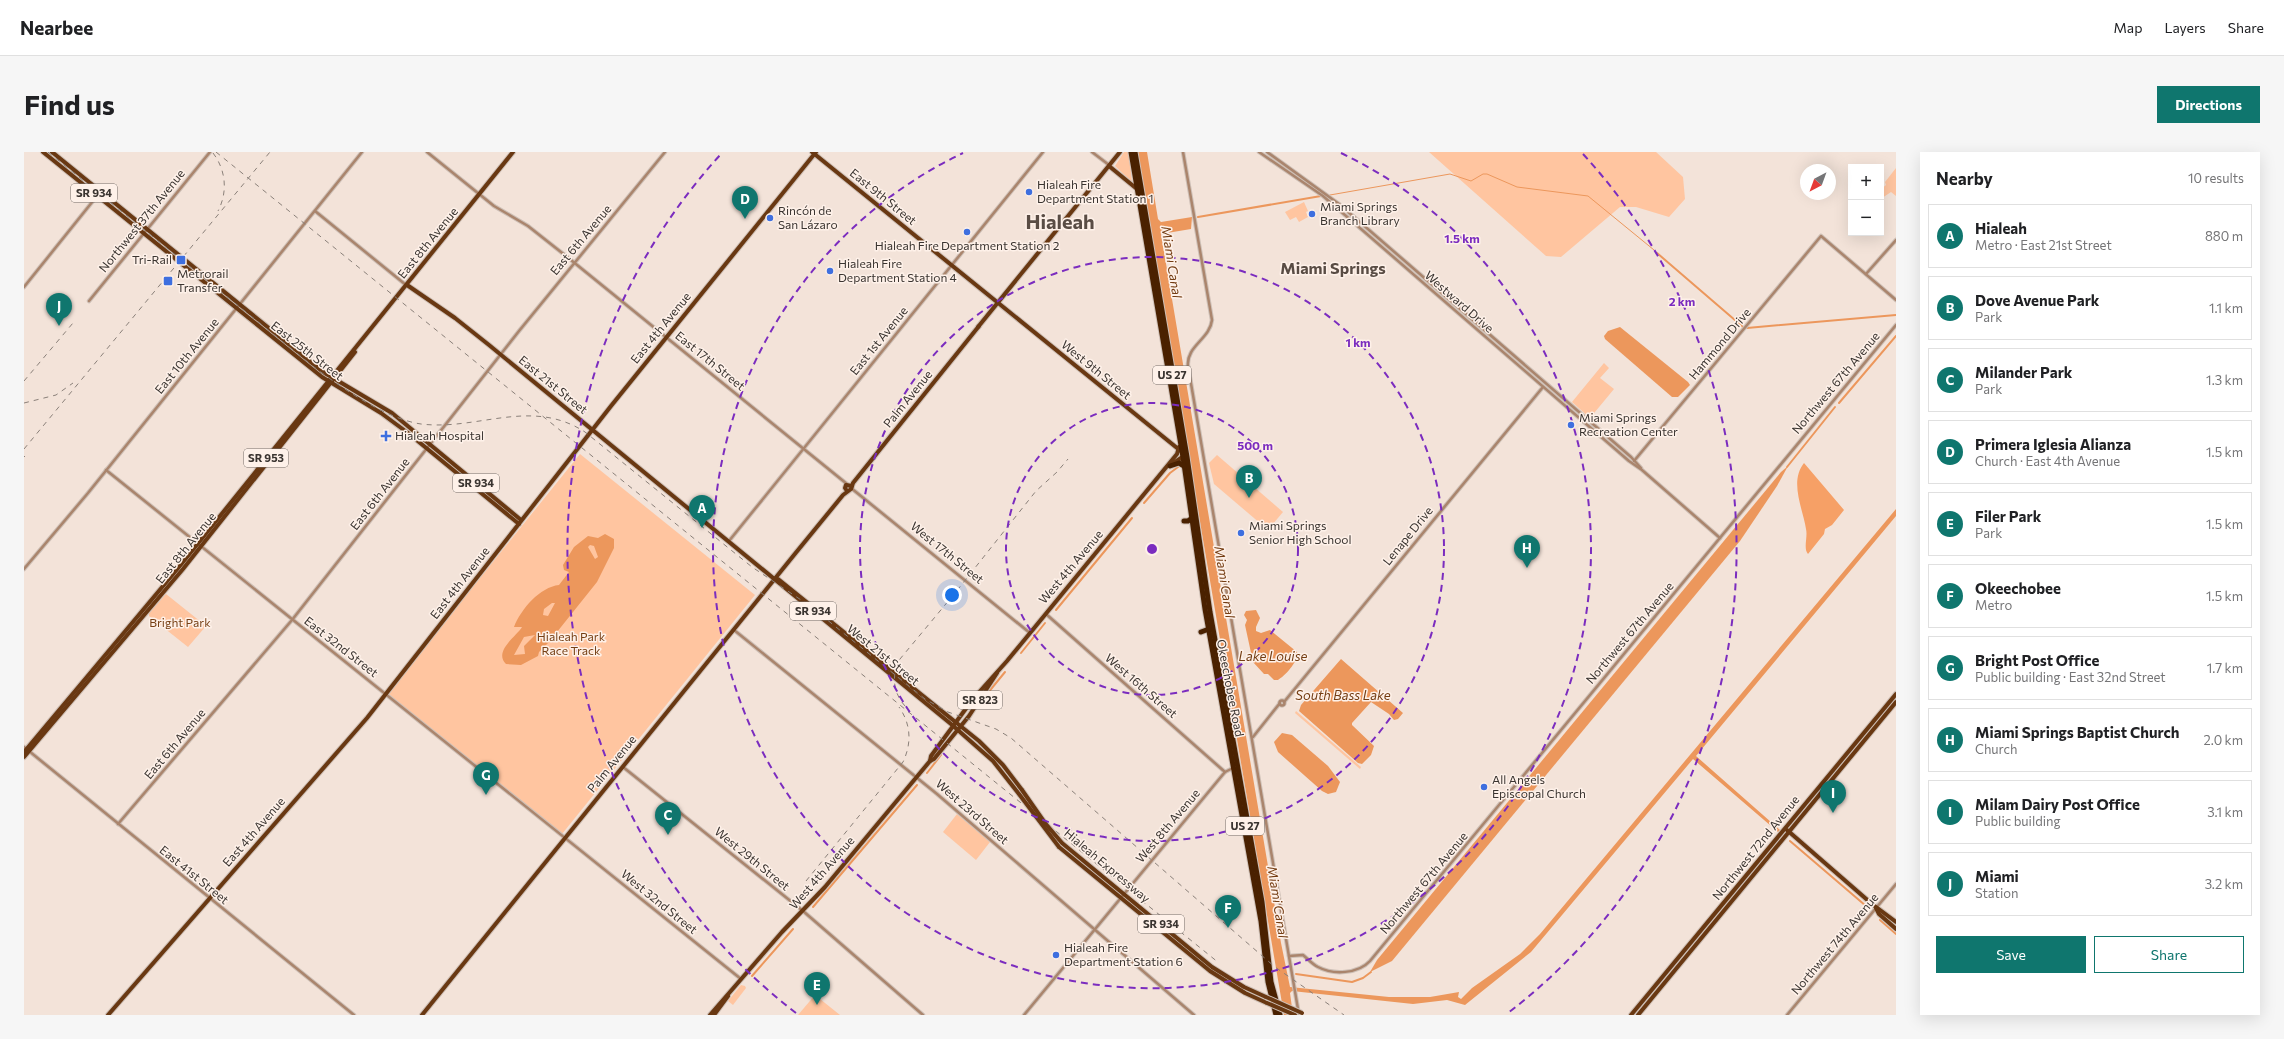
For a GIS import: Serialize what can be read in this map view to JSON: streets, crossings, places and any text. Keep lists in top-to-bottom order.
{
  "streets": {
    "highway": ["US 27", "Okeechobee Road"],
    "main road": [
      "SR 934",
      "East 9th Street",
      "East 8th Avenue",
      "East 4th Avenue",
      "East 25th Street",
      "West 9th Street",
      "East 21st Street",
      "Palm Avenue",
      "SR 953",
      "West 4th Avenue",
      "West 21st Street",
      "SR 823",
      "Northwest 72nd Avenue",
      "Hialeah Expressway"
    ],
    "street": [
      "Northwest 37th Avenue",
      "East 6th Avenue",
      "Westward Drive",
      "East 1st Avenue",
      "Hammond Drive",
      "East 10th Avenue",
      "East 17th Street",
      "Northwest 67th Avenue",
      "Lenape Drive",
      "West 17th Street",
      "East 32nd Street",
      "West 16th Street",
      "West 23rd Street",
      "West 8th Avenue",
      "West 29th Street",
      "East 41st Street",
      "West 32nd Street",
      "Northwest 74th Avenue"
    ]
  },
  "crossings": [
    ["SR 934", "Northwest 37th Avenue"],
    ["SR 934", "East 6th Avenue"],
    ["SR 934", "East 8th Avenue"],
    ["SR 934", "East 4th Avenue"],
    ["SR 934", "East 25th Street"],
    ["SR 934", "East 10th Avenue"],
    ["East 9th Street", "East 4th Avenue"],
    ["East 9th Street", "East 1st Avenue"],
    ["East 9th Street", "West 9th Street"],
    ["East 9th Street", "Palm Avenue"],
    ["East 6th Avenue", "East 25th Street"],
    ["East 6th Avenue", "East 17th Street"],
    ["East 6th Avenue", "East 21st Street"],
    ["East 6th Avenue", "East 32nd Street"],
    ["East 6th Avenue", "East 41st Street"],
    ["East 8th Avenue", "East 25th Street"],
    ["East 8th Avenue", "East 17th Street"],
    ["East 8th Avenue", "East 21st Street"],
    ["East 8th Avenue", "East 32nd Street"],
    ["East 8th Avenue", "East 41st Street"],
    ["Westward Drive", "Hammond Drive"],
    ["Westward Drive", "Northwest 67th Avenue"],
    ["Westward Drive", "Lenape Drive"],
    ["East 4th Avenue", "East 17th Street"],
    ["East 4th Avenue", "East 21st Street"],
    ["East 4th Avenue", "East 32nd Street"],
    ["East 4th Avenue", "East 41st Street"],
    ["East 1st Avenue", "East 17th Street"],
    ["East 1st Avenue", "East 21st Street"],
    ["East 25th Street", "East 10th Avenue"],
    ["East 10th Avenue", "East 21st Street"],
    ["East 10th Avenue", "East 32nd Street"],
    ["East 17th Street", "Palm Avenue"],
    ["East 17th Street", "West 17th Street"],
    ["West 9th Street", "Palm Avenue"],
    ["West 9th Street", "West 4th Avenue"],
    ["West 9th Street", "Okeechobee Road"],
    ["East 21st Street", "Palm Avenue"],
    ["East 21st Street", "West 21st Street"],
    ["Palm Avenue", "West 17th Street"],
    ["Palm Avenue", "East 32nd Street"],
    ["Palm Avenue", "West 21st Street"],
    ["Palm Avenue", "West 23rd Street"],
    ["Palm Avenue", "West 29th Street"],
    ["Palm Avenue", "West 32nd Street"],
    ["West 17th Street", "West 4th Avenue"],
    ["West 4th Avenue", "West 21st Street"],
    ["West 4th Avenue", "West 16th Street"],
    ["West 4th Avenue", "Okeechobee Road"],
    ["West 4th Avenue", "West 23rd Street"],
    ["West 4th Avenue", "West 29th Street"],
    ["West 4th Avenue", "Hialeah Expressway"],
    ["West 4th Avenue", "West 32nd Street"],
    ["East 32nd Street", "West 32nd Street"],
    ["West 21st Street", "Hialeah Expressway"],
    ["West 16th Street", "West 8th Avenue"],
    ["Okeechobee Road", "West 8th Avenue"],
    ["West 23rd Street", "West 8th Avenue"],
    ["West 8th Avenue", "Hialeah Expressway"]
  ],
  "districts": ["Hialeah", "Miami Springs"],
  "water": ["Miami Canal", "Lake Louise", "South Bass Lake"],
  "parks": ["Bright Park", "Hialeah Park Race Track"],
  "places": {
    "other": [
      "Hialeah Fire Department Station 1",
      "Miami Springs Branch Library",
      "Rincón de San Lázaro",
      "Hialeah Fire Department Station 2",
      "Hialeah Fire Department Station 4",
      "Miami Springs Recreation Center",
      "Miami Springs Senior High School",
      "All Angels Episcopal Church",
      "Hialeah Fire Department Station 6"
    ],
    "transit": ["Tri-Rail", "Metrorail Transfer"],
    "health": ["Hialeah Hospital"]
  },
  "north": "bottom left",
  "page": {
    "header": "Nearbee",
    "nav": ["Map", "Layers", "Share"],
    "buttons": [
      "Directions",
      ["Save", "Share"]
    ],
    "title": "Find us",
    "heading": ["Nearby", "10 results"],
    "map_buttons": ["+", "−"],
    "pins": [
      "D",
      "J",
      "B",
      "A",
      "H",
      "G",
      "I",
      "C",
      "F",
      "E"
    ],
    "list": [
      {
        "mark": "A",
        "name": "Hialeah",
        "note": "Metro · East 21st Street",
        "value": "880 m"
      },
      {
        "mark": "B",
        "name": "Dove Avenue Park",
        "note": "Park",
        "value": "1.1 km"
      },
      {
        "mark": "C",
        "name": "Milander Park",
        "note": "Park",
        "value": "1.3 km"
      },
      {
        "mark": "D",
        "name": "Primera Iglesia Alianza",
        "note": "Church · East 4th Avenue",
        "value": "1.5 km"
      },
      {
        "mark": "E",
        "name": "Filer Park",
        "note": "Park",
        "value": "1.5 km"
      },
      {
        "mark": "F",
        "name": "Okeechobee",
        "note": "Metro",
        "value": "1.5 km"
      },
      {
        "mark": "G",
        "name": "Bright Post Office",
        "note": "Public building · East 32nd Street",
        "value": "1.7 km"
      },
      {
        "mark": "H",
        "name": "Miami Springs Baptist Church",
        "note": "Church",
        "value": "2.0 km"
      },
      {
        "mark": "I",
        "name": "Milam Dairy Post Office",
        "note": "Public building",
        "value": "3.1 km"
      },
      {
        "mark": "J",
        "name": "Miami",
        "note": "Station",
        "value": "3.2 km"
      }
    ]
  },
  "rings": [
    "1.5 km",
    "2 km",
    "1 km",
    "500 m"
  ]
}
